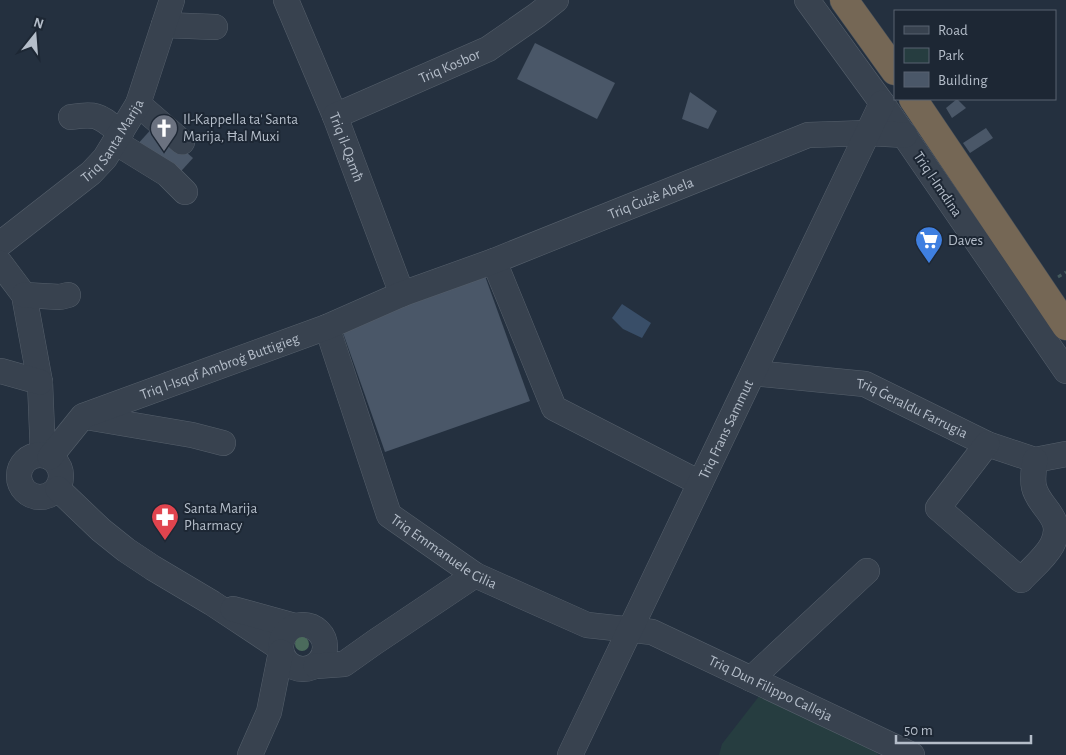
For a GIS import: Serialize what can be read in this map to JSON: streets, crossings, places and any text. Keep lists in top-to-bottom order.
{
  "streets": {
    "highway": ["Triq l-Imdina"],
    "street": [
      "Triq Kosbor",
      "Triq Santa Marija",
      "Triq il-Qamħ",
      "Triq Ġużè Abela",
      "Triq l-Isqof Ambroġ Buttigieg",
      "Triq Ġeraldu Farrugia",
      "Triq Frans Sammut",
      "Triq Emmanuele Cilia",
      "Triq Dun Filippo Calleja"
    ]
  },
  "crossings": [
    ["Triq Kosbor", "Triq il-Qamħ"],
    ["Triq il-Qamħ", "Triq Ġużè Abela"],
    ["Triq il-Qamħ", "Triq l-Isqof Ambroġ Buttigieg"],
    ["Triq l-Imdina", "Triq Ġużè Abela"],
    ["Triq l-Imdina", "Triq Frans Sammut"],
    ["Triq Ġużè Abela", "Triq l-Isqof Ambroġ Buttigieg"],
    ["Triq Ġużè Abela", "Triq Frans Sammut"],
    ["Triq l-Isqof Ambroġ Buttigieg", "Triq Emmanuele Cilia"],
    ["Triq Ġeraldu Farrugia", "Triq Frans Sammut"],
    ["Triq Frans Sammut", "Triq Emmanuele Cilia"],
    ["Triq Frans Sammut", "Triq Dun Filippo Calleja"],
    ["Triq Emmanuele Cilia", "Triq Dun Filippo Calleja"]
  ],
  "places": {
    "church": ["Il-Kappella ta' Santa Marija, Ħal Muxi"],
    "supermarket": ["Daves"],
    "pharmacy": ["Santa Marija Pharmacy"]
  },
  "legend": ["Road", "Park", "Building"],
  "scale_bar": "50 m",
  "north": "top"
}
